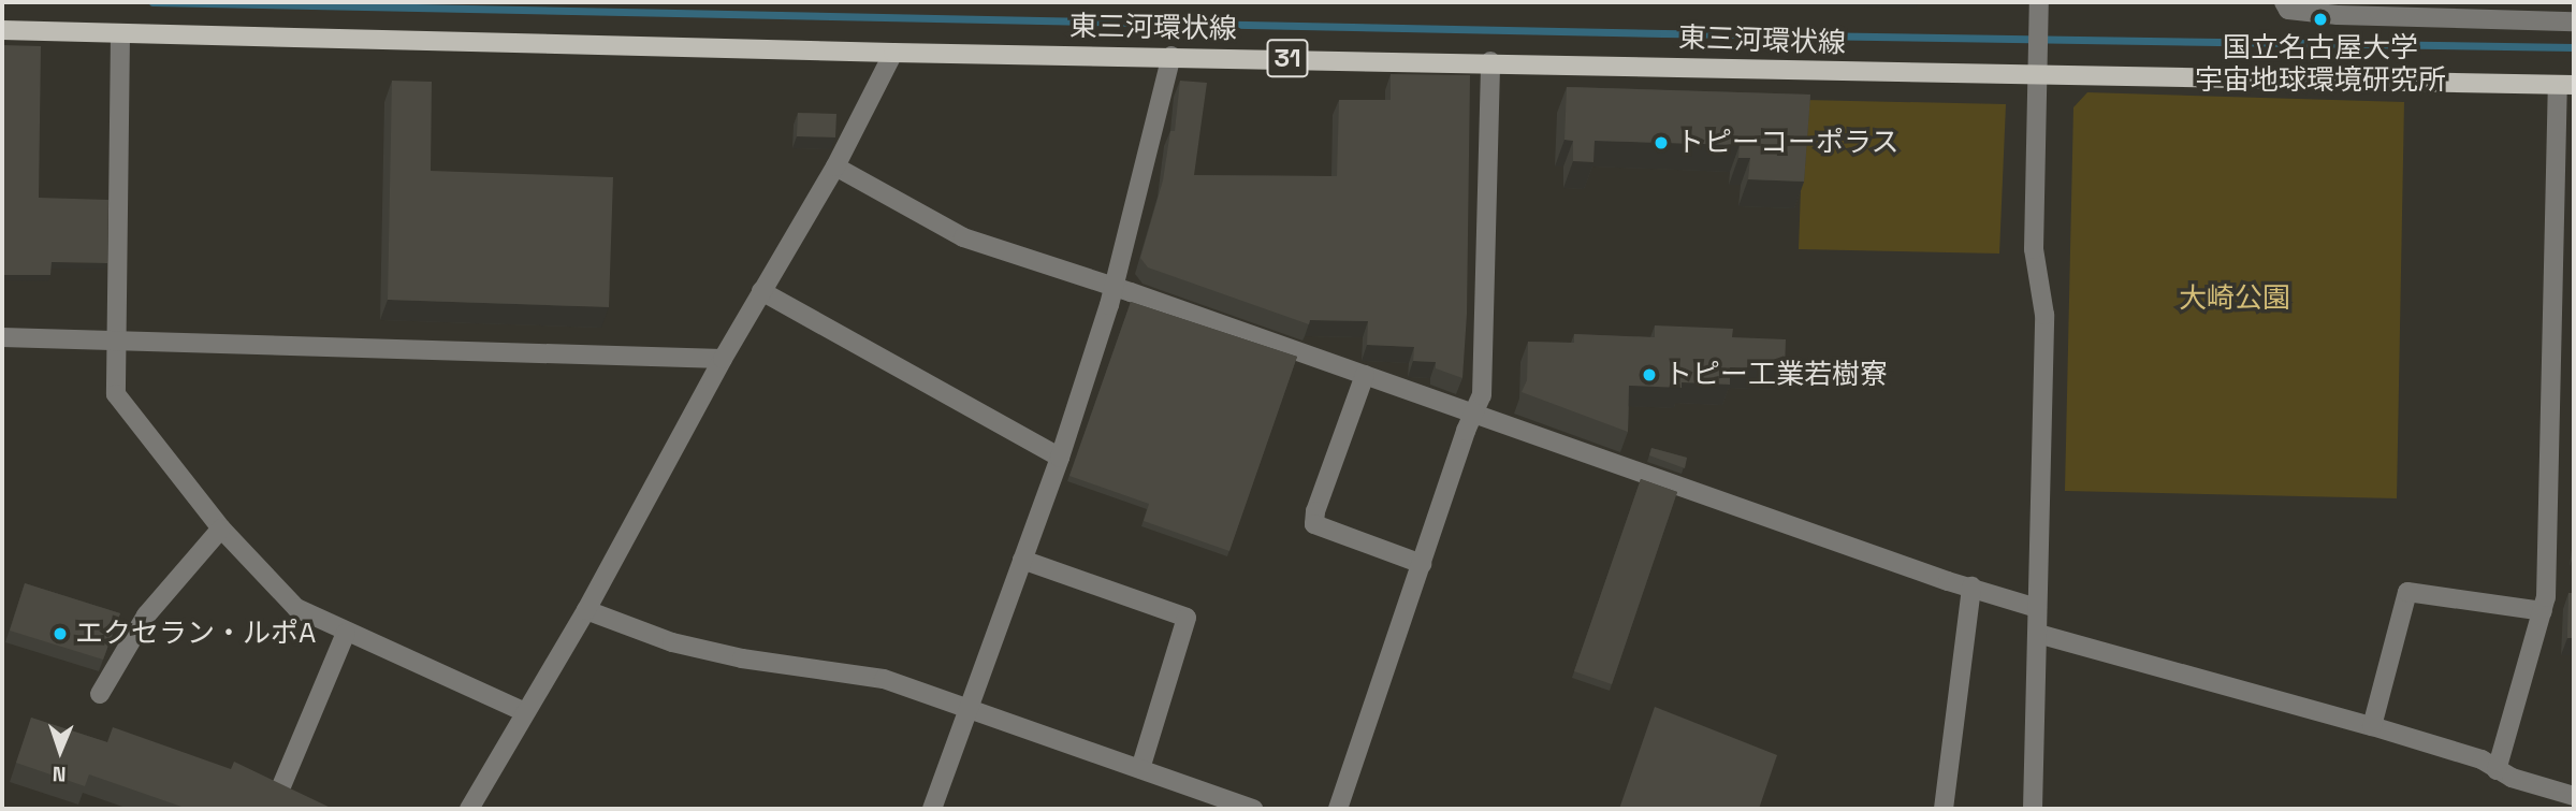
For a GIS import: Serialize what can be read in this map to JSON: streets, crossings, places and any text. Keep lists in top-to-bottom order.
{
  "streets": {
    "main road": ["東三河環状線", "31"]
  },
  "parks": ["大崎公園"],
  "places": [
    "国立名古屋大学 宇宙地球環境研究所",
    "トピーコーポラス",
    "トピー工業若樹寮",
    "エクセラン・ルポA"
  ],
  "north": "bottom"
}
